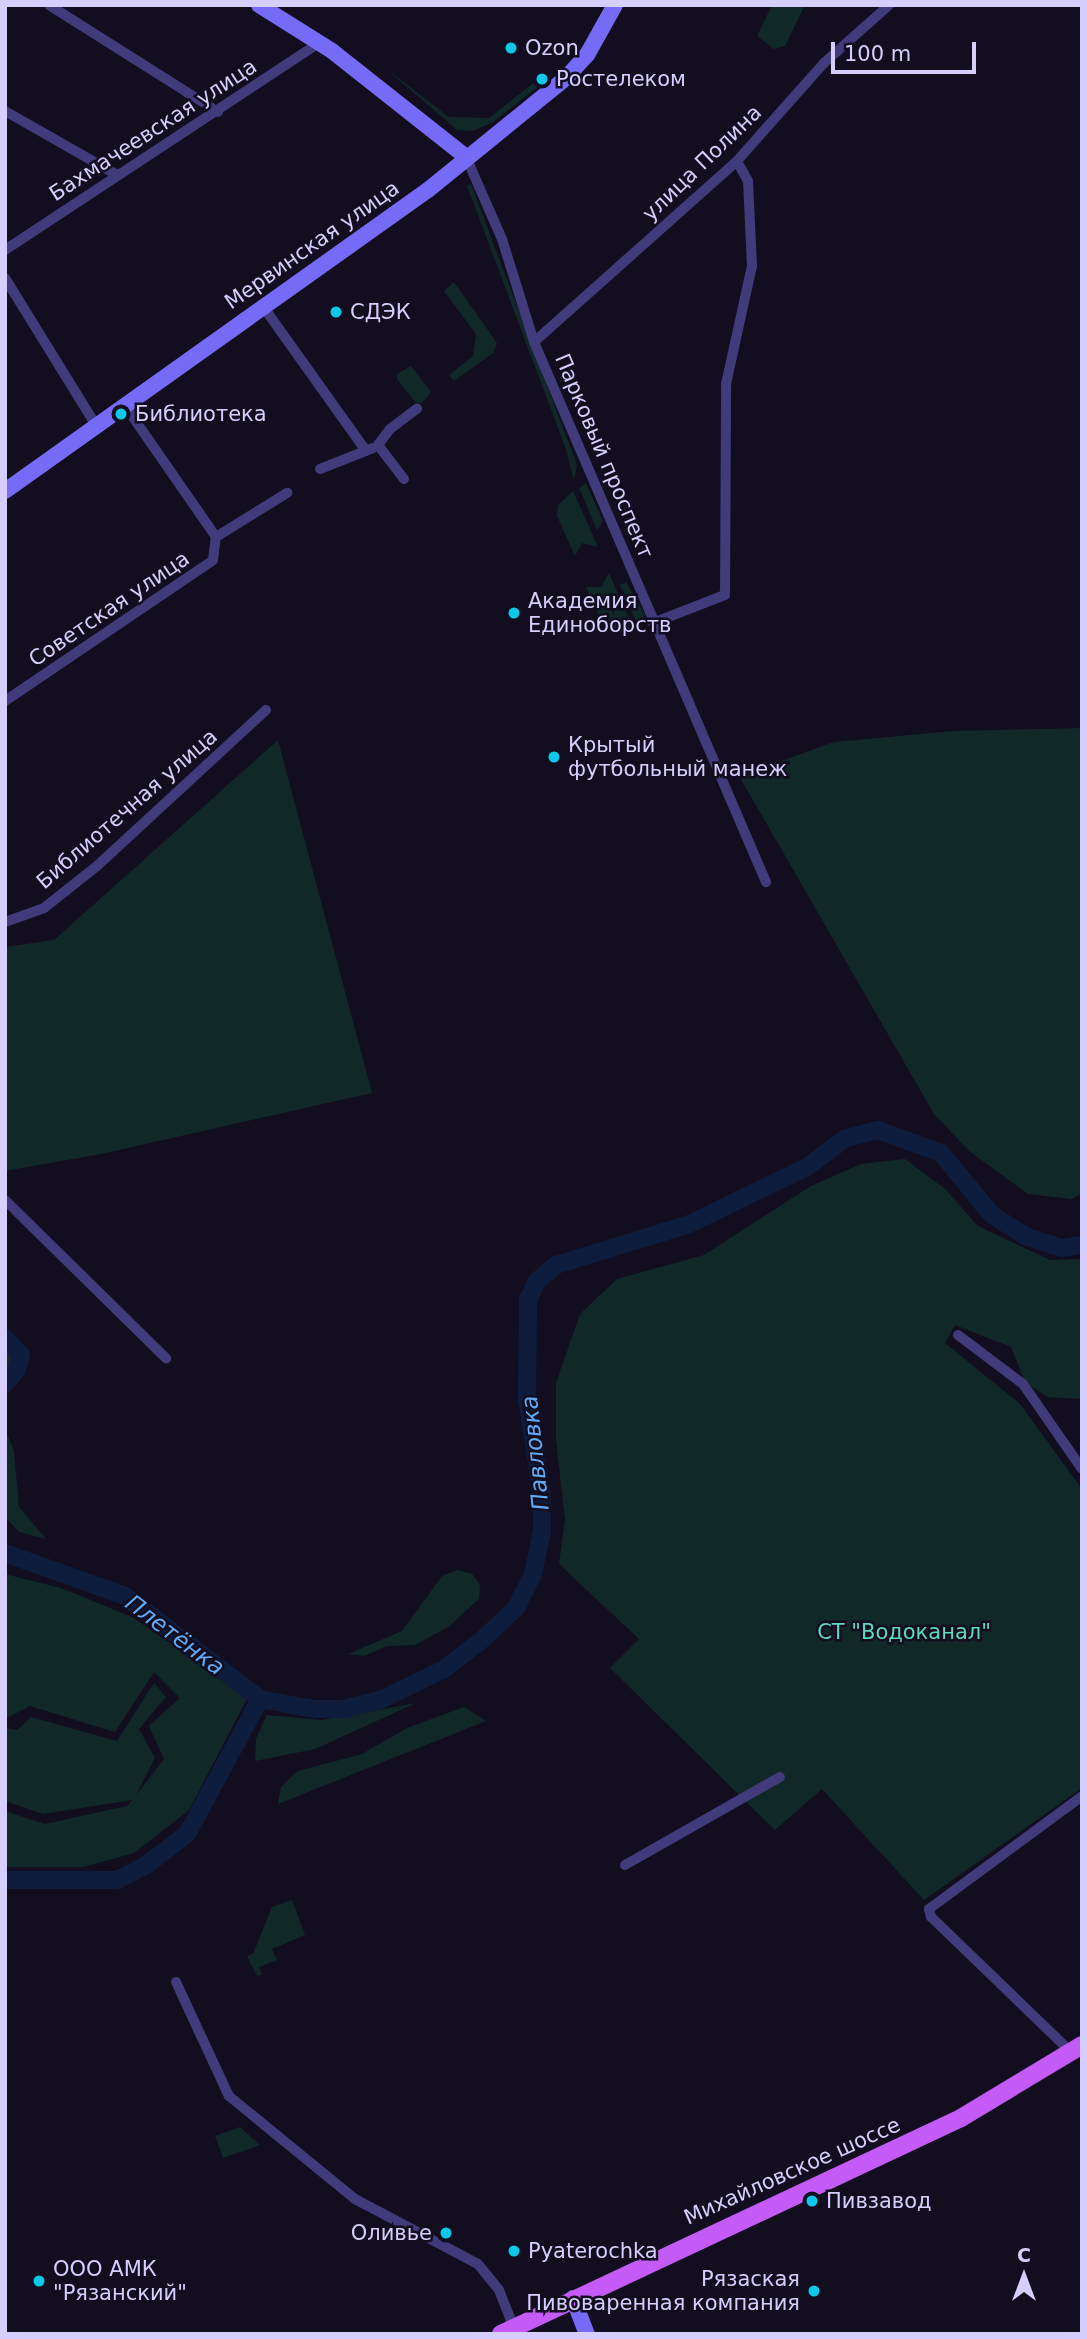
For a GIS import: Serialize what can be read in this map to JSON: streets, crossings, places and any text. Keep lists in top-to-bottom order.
{
  "streets": {
    "main road": ["Михайловское шоссе"],
    "street": [
      "Бахмачеевская улица",
      "улица Полина",
      "Мервинская улица",
      "Парковый проспект",
      "Советская улица",
      "Библиотечная улица"
    ]
  },
  "crossings": [
    ["улица Полина", "Парковый проспект"],
    ["Мервинская улица", "Парковый проспект"]
  ],
  "water": ["Павловка", "Плетёнка"],
  "parks": ["СТ \"Водоканал\""],
  "places": [
    "Ozon",
    "Ростелеком",
    "СДЭК",
    "Библиотека",
    "Академия Единоборств",
    "Крытый футбольный манеж",
    "Пивзавод",
    "Оливье",
    "Pyaterochka",
    "ООО АМК \"Рязанский\"",
    "Рязаская Пивоваренная компания"
  ],
  "scale_bar": "100 m",
  "north": "top"
}
